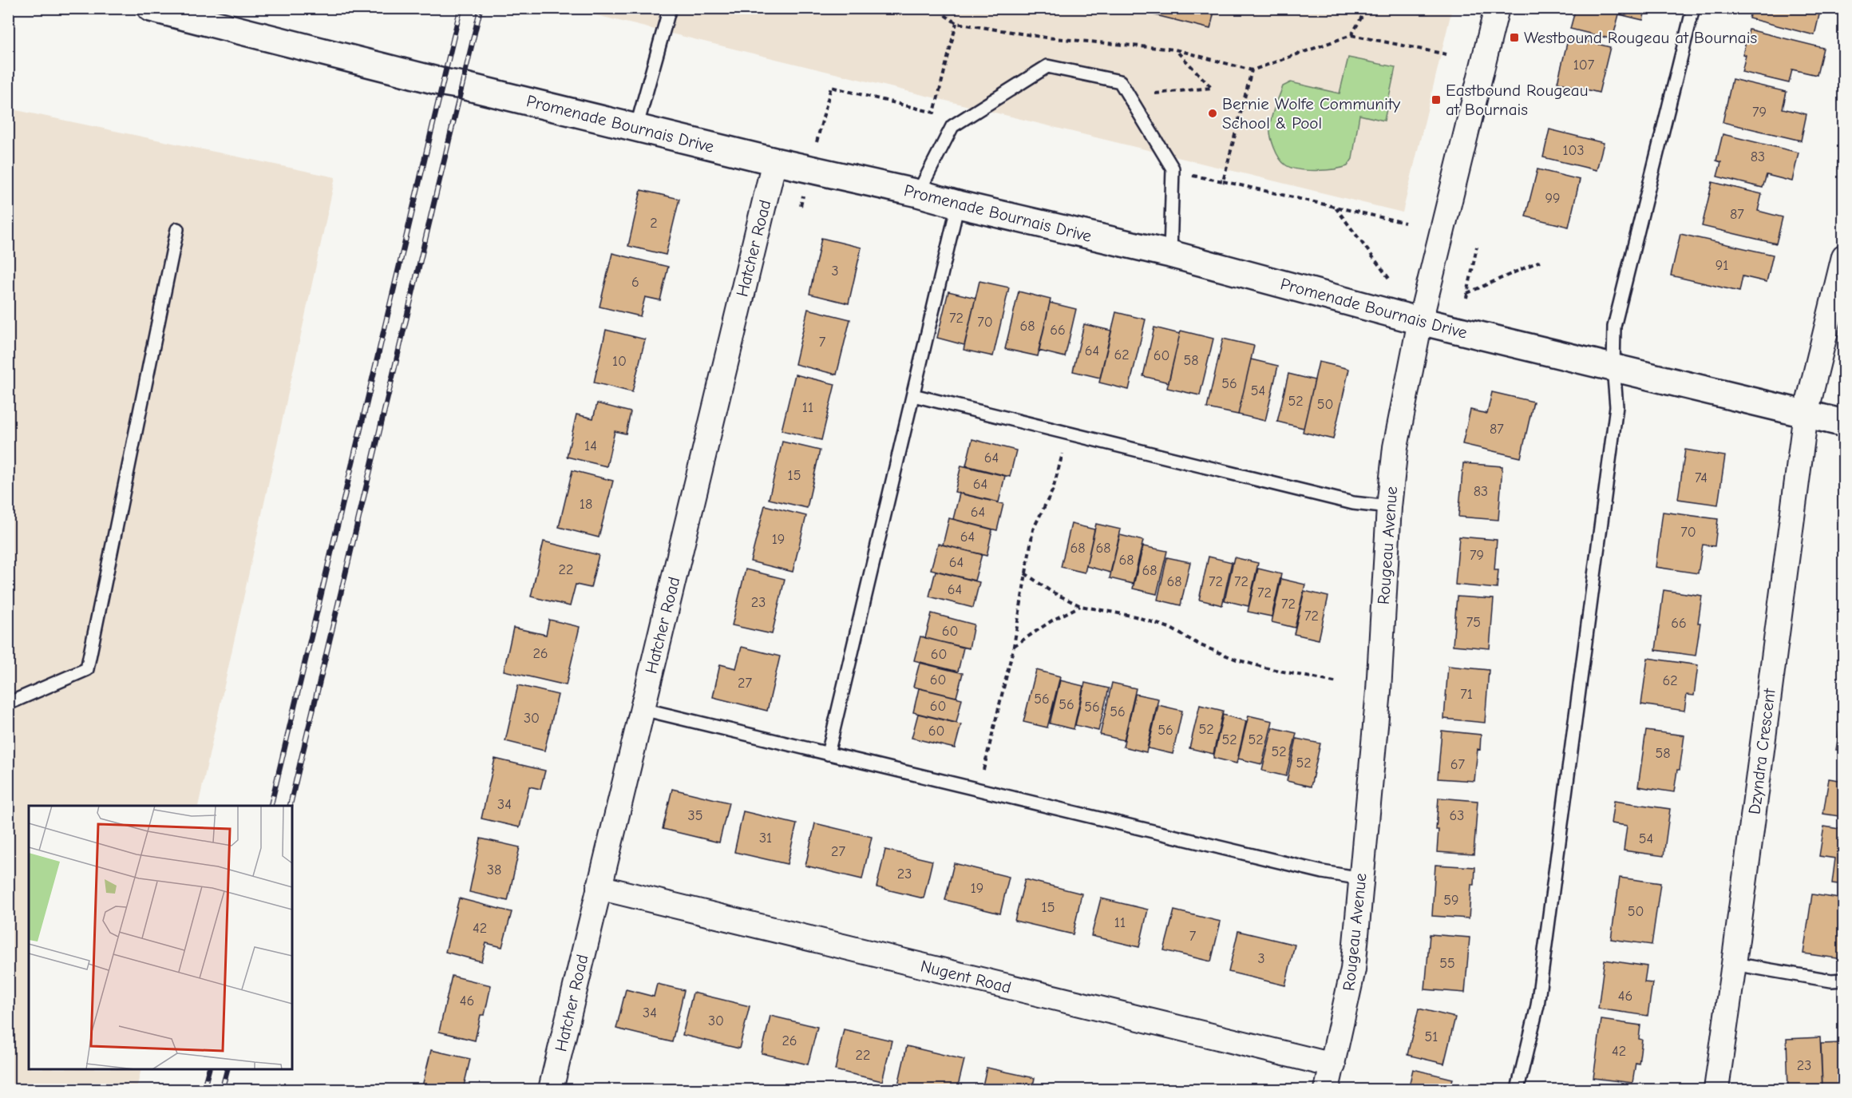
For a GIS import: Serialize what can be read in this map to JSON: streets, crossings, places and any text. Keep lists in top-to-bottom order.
{
  "streets": {
    "street": [
      "Promenade Bournais Drive",
      "Hatcher Road",
      "Rougeau Avenue",
      "Dzyndra Crescent",
      "Nugent Road"
    ]
  },
  "crossings": [
    ["Promenade Bournais Drive", "Hatcher Road"],
    ["Promenade Bournais Drive", "Rougeau Avenue"],
    ["Promenade Bournais Drive", "Dzyndra Crescent"],
    ["Hatcher Road", "Nugent Road"],
    ["Rougeau Avenue", "Nugent Road"]
  ],
  "places": {
    "transit": ["Westbound Rougeau at Bournais", "Eastbound Rougeau at Bournais"],
    "other": ["Bernie Wolfe Community School & Pool"]
  },
  "house_numbers": [
    "107",
    "79",
    "103",
    "83",
    "99",
    "87",
    "2",
    "91",
    "3",
    "6",
    "72",
    "70",
    "68",
    "66",
    "7",
    "64",
    "62",
    "60",
    "58",
    "10",
    "56",
    "54",
    "52",
    "50",
    "11",
    "87",
    "14",
    "64",
    "15",
    "74",
    "64",
    "83",
    "18",
    "64",
    "70",
    "64",
    "19",
    "68",
    "68",
    "79",
    "68",
    "64",
    "22",
    "68",
    "68",
    "72",
    "72",
    "64",
    "72",
    "23",
    "72",
    "72",
    "75",
    "66",
    "60",
    "26",
    "60",
    "60",
    "62",
    "27",
    "71",
    "56",
    "56",
    "60",
    "56",
    "56",
    "30",
    "52",
    "56",
    "60",
    "52",
    "52",
    "52",
    "58",
    "52",
    "67",
    "34",
    "35",
    "63",
    "31",
    "54",
    "27",
    "38",
    "23",
    "19",
    "59",
    "15",
    "50",
    "11",
    "42",
    "7",
    "3",
    "55",
    "46",
    "46",
    "34",
    "30",
    "51",
    "26",
    "42",
    "22",
    "23"
  ]
}
